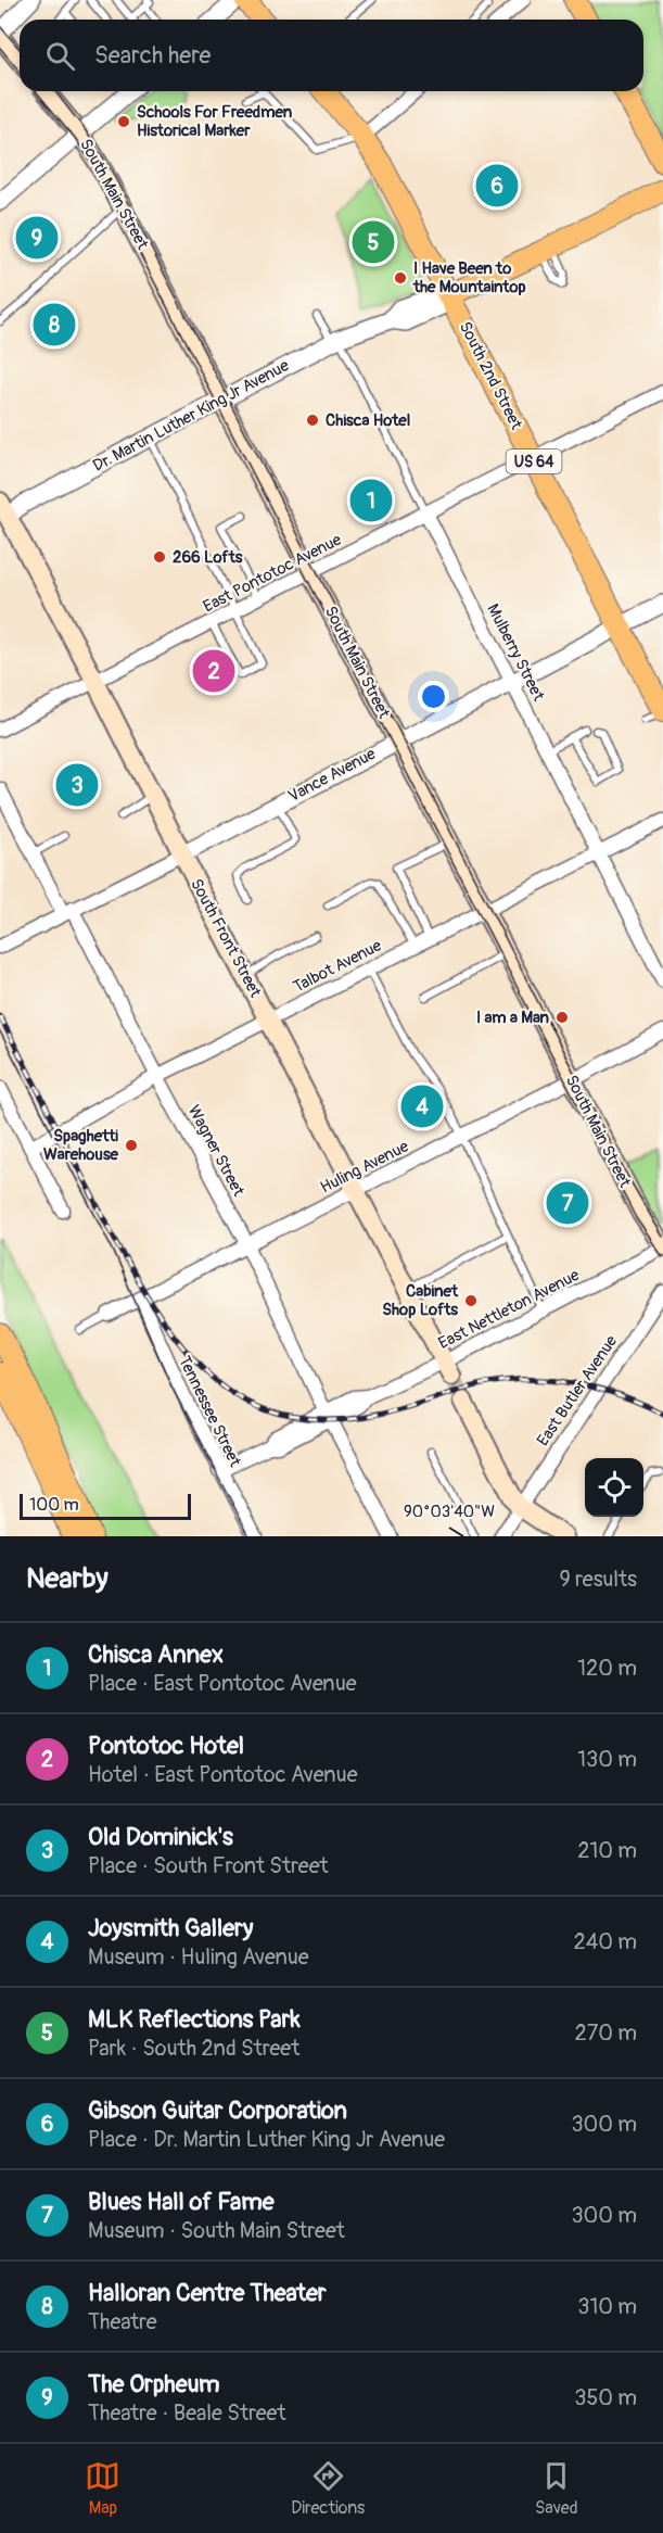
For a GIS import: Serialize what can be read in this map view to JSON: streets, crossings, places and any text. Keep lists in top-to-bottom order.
{
  "streets": {
    "main road": [
      "South Main Street",
      "South 2nd Street",
      "Dr. Martin Luther King Jr Avenue",
      "US 64",
      "South Front Street"
    ],
    "street": [
      "East Pontotoc Avenue",
      "Mulberry Street",
      "Vance Avenue",
      "Talbot Avenue",
      "Wagner Street",
      "Huling Avenue",
      "East Nettleton Avenue",
      "East Butler Avenue",
      "Tennessee Street"
    ]
  },
  "crossings": [
    ["South Main Street", "Dr. Martin Luther King Jr Avenue"],
    ["South Main Street", "East Pontotoc Avenue"],
    ["South Main Street", "Vance Avenue"],
    ["South Main Street", "Talbot Avenue"],
    ["South Main Street", "Huling Avenue"],
    ["South Main Street", "East Nettleton Avenue"],
    ["South 2nd Street", "Dr. Martin Luther King Jr Avenue"],
    ["South 2nd Street", "East Pontotoc Avenue"],
    ["South 2nd Street", "Vance Avenue"],
    ["Dr. Martin Luther King Jr Avenue", "Mulberry Street"],
    ["Dr. Martin Luther King Jr Avenue", "South Front Street"],
    ["East Pontotoc Avenue", "Mulberry Street"],
    ["East Pontotoc Avenue", "South Front Street"],
    ["Mulberry Street", "Vance Avenue"],
    ["Mulberry Street", "Talbot Avenue"],
    ["Vance Avenue", "South Front Street"],
    ["Vance Avenue", "Wagner Street"],
    ["South Front Street", "Talbot Avenue"],
    ["South Front Street", "Huling Avenue"],
    ["South Front Street", "East Nettleton Avenue"],
    ["Talbot Avenue", "Wagner Street"],
    ["Wagner Street", "Huling Avenue"],
    ["Wagner Street", "East Nettleton Avenue"],
    ["Huling Avenue", "Tennessee Street"],
    ["East Nettleton Avenue", "Tennessee Street"]
  ],
  "places": [
    "Schools For Freedmen Historical Marker",
    "I Have Been to the Mountaintop",
    "Chisca Hotel",
    "266 Lofts",
    "I am a Man",
    "Spaghetti Warehouse",
    "Cabinet Shop Lofts"
  ],
  "scale_bar": "100 m",
  "page": {
    "search": "Search here",
    "pins": [
      "6",
      "9",
      "5",
      "8",
      "1",
      "2",
      "3",
      "4",
      "7"
    ],
    "scale": "100 m",
    "heading": ["Nearby", "9 results"],
    "list": [
      {
        "mark": "1",
        "name": "Chisca Annex",
        "note": "Place · East Pontotoc Avenue",
        "value": "120 m"
      },
      {
        "mark": "2",
        "name": "Pontotoc Hotel",
        "note": "Hotel · East Pontotoc Avenue",
        "value": "130 m"
      },
      {
        "mark": "3",
        "name": "Old Dominick's",
        "note": "Place · South Front Street",
        "value": "210 m"
      },
      {
        "mark": "4",
        "name": "Joysmith Gallery",
        "note": "Museum · Huling Avenue",
        "value": "240 m"
      },
      {
        "mark": "5",
        "name": "MLK Reflections Park",
        "note": "Park · South 2nd Street",
        "value": "270 m"
      },
      {
        "mark": "6",
        "name": "Gibson Guitar Corporation",
        "note": "Place · Dr. Martin Luther King Jr Avenue",
        "value": "300 m"
      },
      {
        "mark": "7",
        "name": "Blues Hall of Fame",
        "note": "Museum · South Main Street",
        "value": "300 m"
      },
      {
        "mark": "8",
        "name": "Halloran Centre Theater",
        "note": "Theatre",
        "value": "310 m"
      },
      {
        "mark": "9",
        "name": "The Orpheum",
        "note": "Theatre · Beale Street",
        "value": "350 m"
      }
    ],
    "nav": ["Map", "Directions", "Saved"]
  },
  "coordinates": ["90°03'40\"W"]
}
